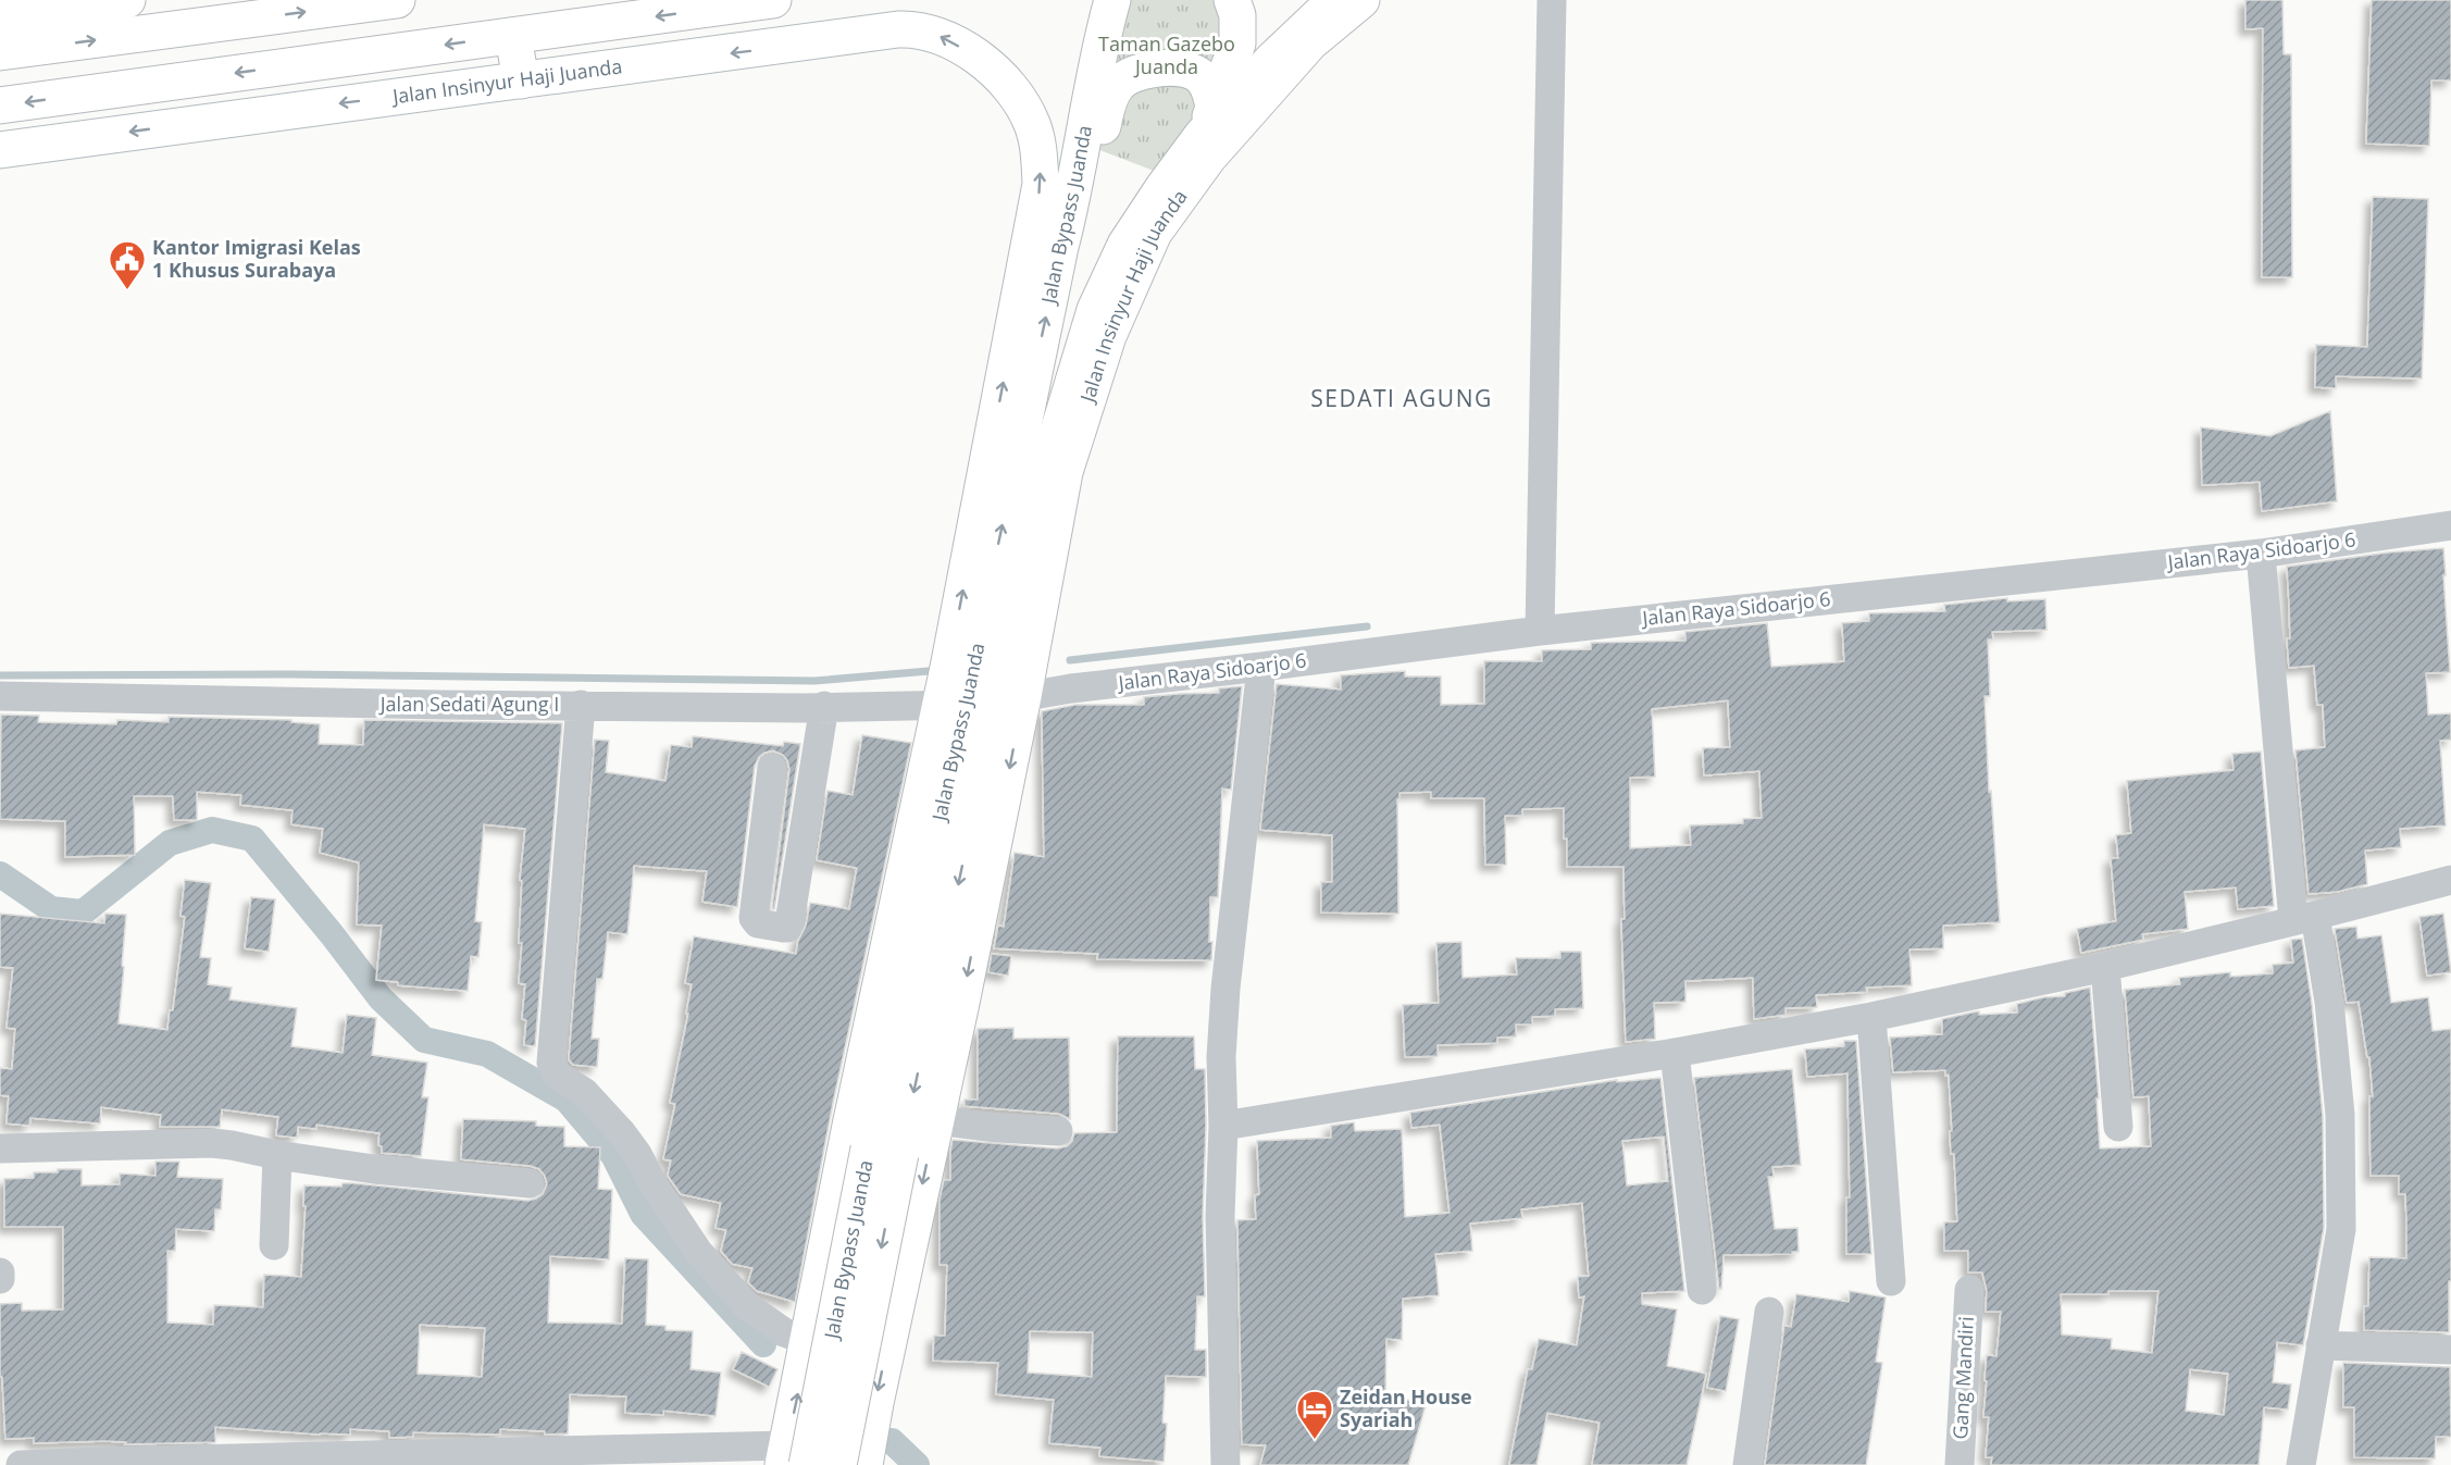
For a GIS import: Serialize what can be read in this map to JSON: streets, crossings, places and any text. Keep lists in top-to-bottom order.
{
  "streets": {
    "main road": ["Jalan Insinyur Haji Juanda", "Jalan Bypass Juanda"],
    "street": ["Jalan Raya Sidoarjo 6", "Jalan Sedati Agung I", "Gang Mandiri"]
  },
  "crossings": [
    ["Jalan Insinyur Haji Juanda", "Jalan Bypass Juanda"],
    ["Jalan Insinyur Haji Juanda", "Jalan Raya Sidoarjo 6"],
    ["Jalan Insinyur Haji Juanda", "Jalan Sedati Agung I"],
    ["Jalan Bypass Juanda", "Jalan Raya Sidoarjo 6"],
    ["Jalan Bypass Juanda", "Jalan Sedati Agung I"],
    ["Jalan Raya Sidoarjo 6", "Jalan Sedati Agung I"]
  ],
  "districts": ["SEDATI AGUNG"],
  "parks": ["Taman Gazebo Juanda"],
  "places": {
    "public building": ["Kantor Imigrasi Kelas 1 Khusus Surabaya"],
    "hotel": ["Zeidan House Syariah"]
  }
}
